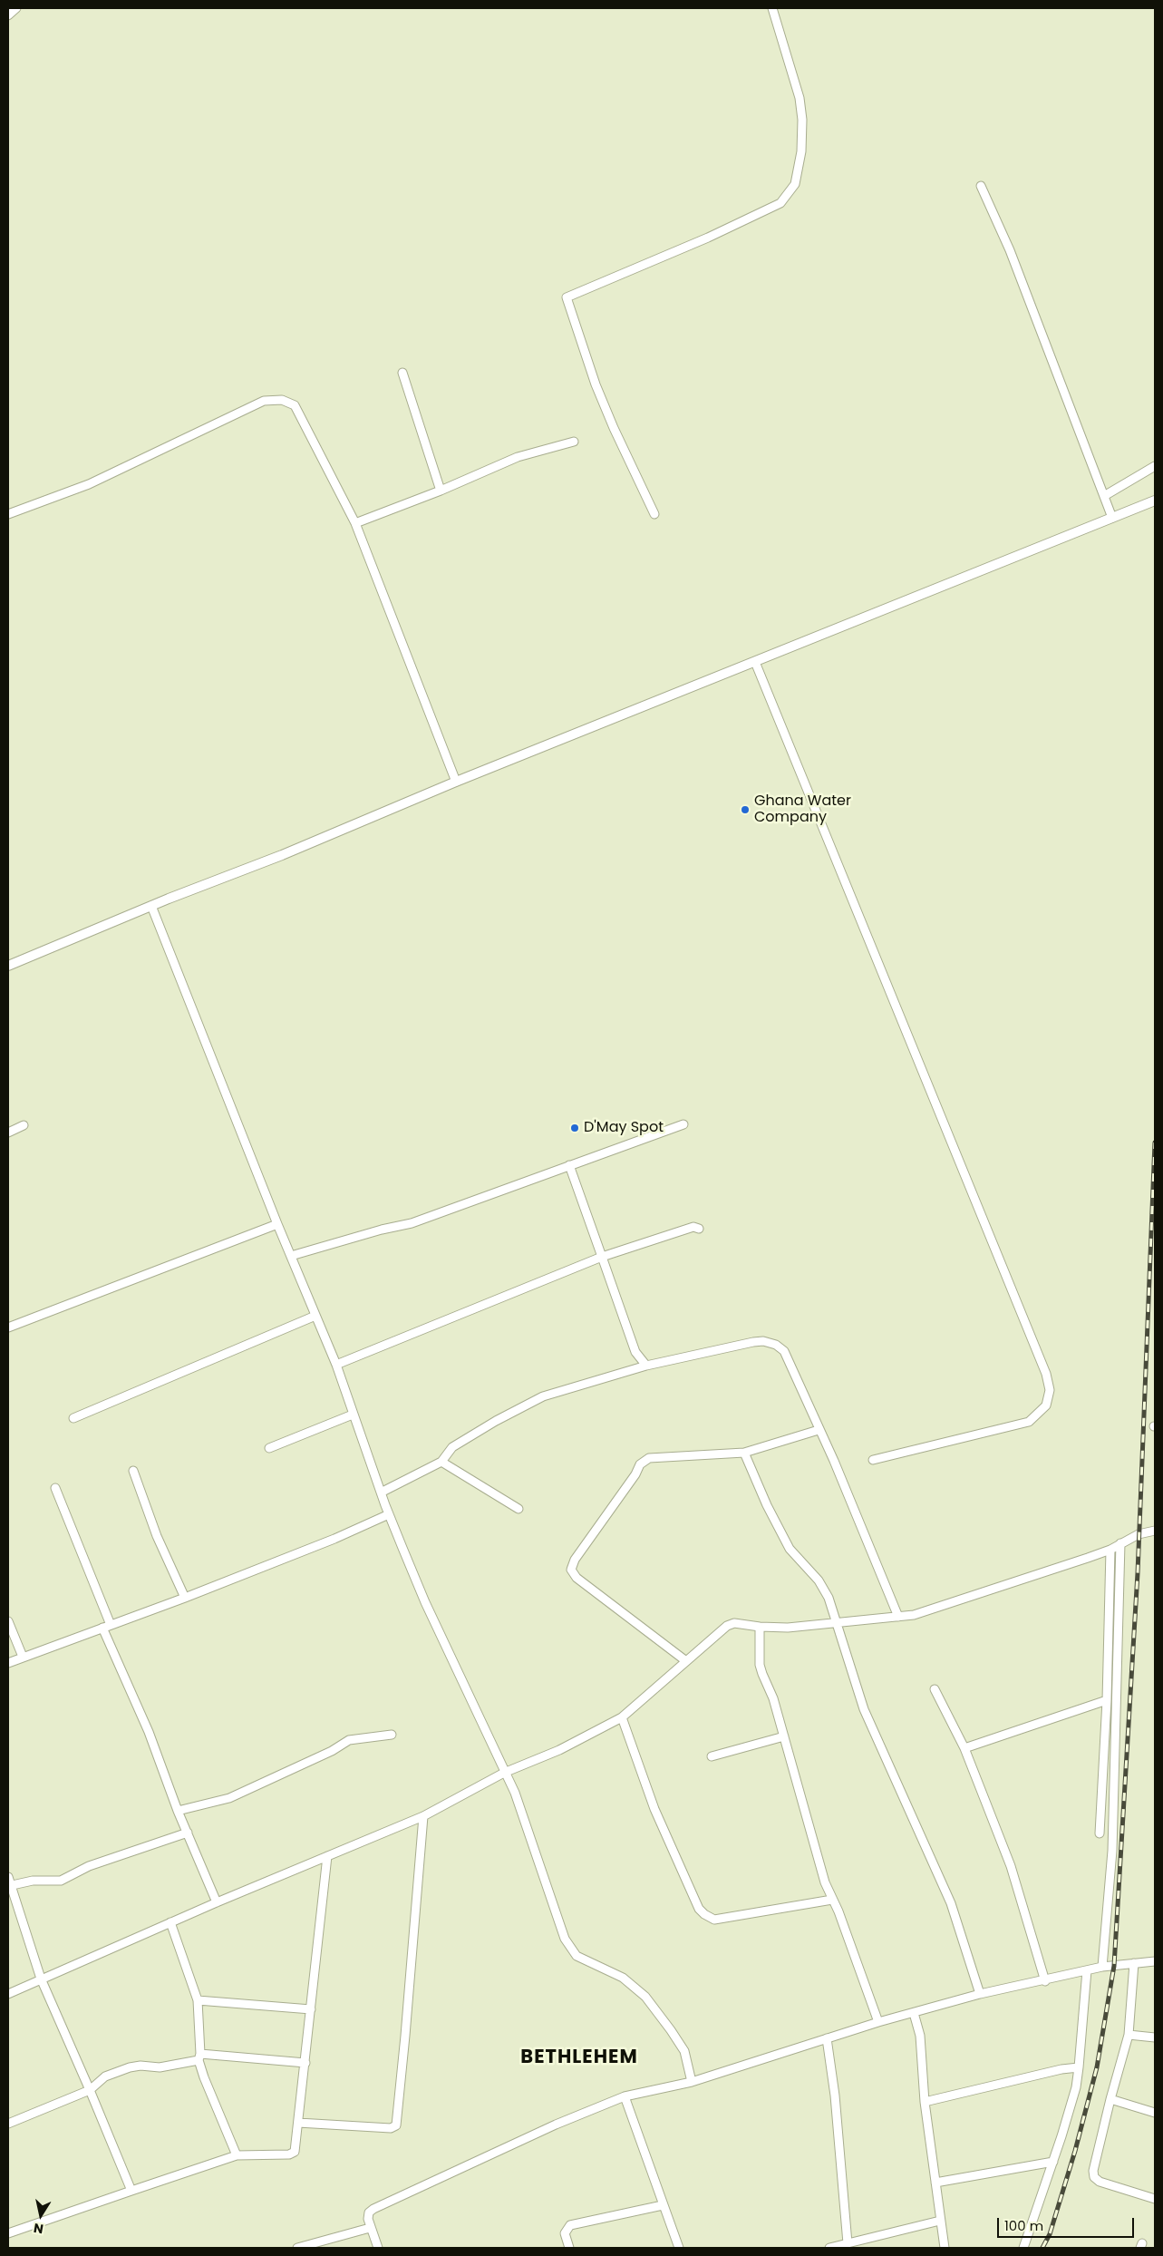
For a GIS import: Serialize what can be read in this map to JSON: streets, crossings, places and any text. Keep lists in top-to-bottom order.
{
  "districts": ["BETHLEHEM"],
  "places": ["Ghana Water Company", "D'May Spot"],
  "scale_bar": "100 m",
  "north": "bottom"
}
